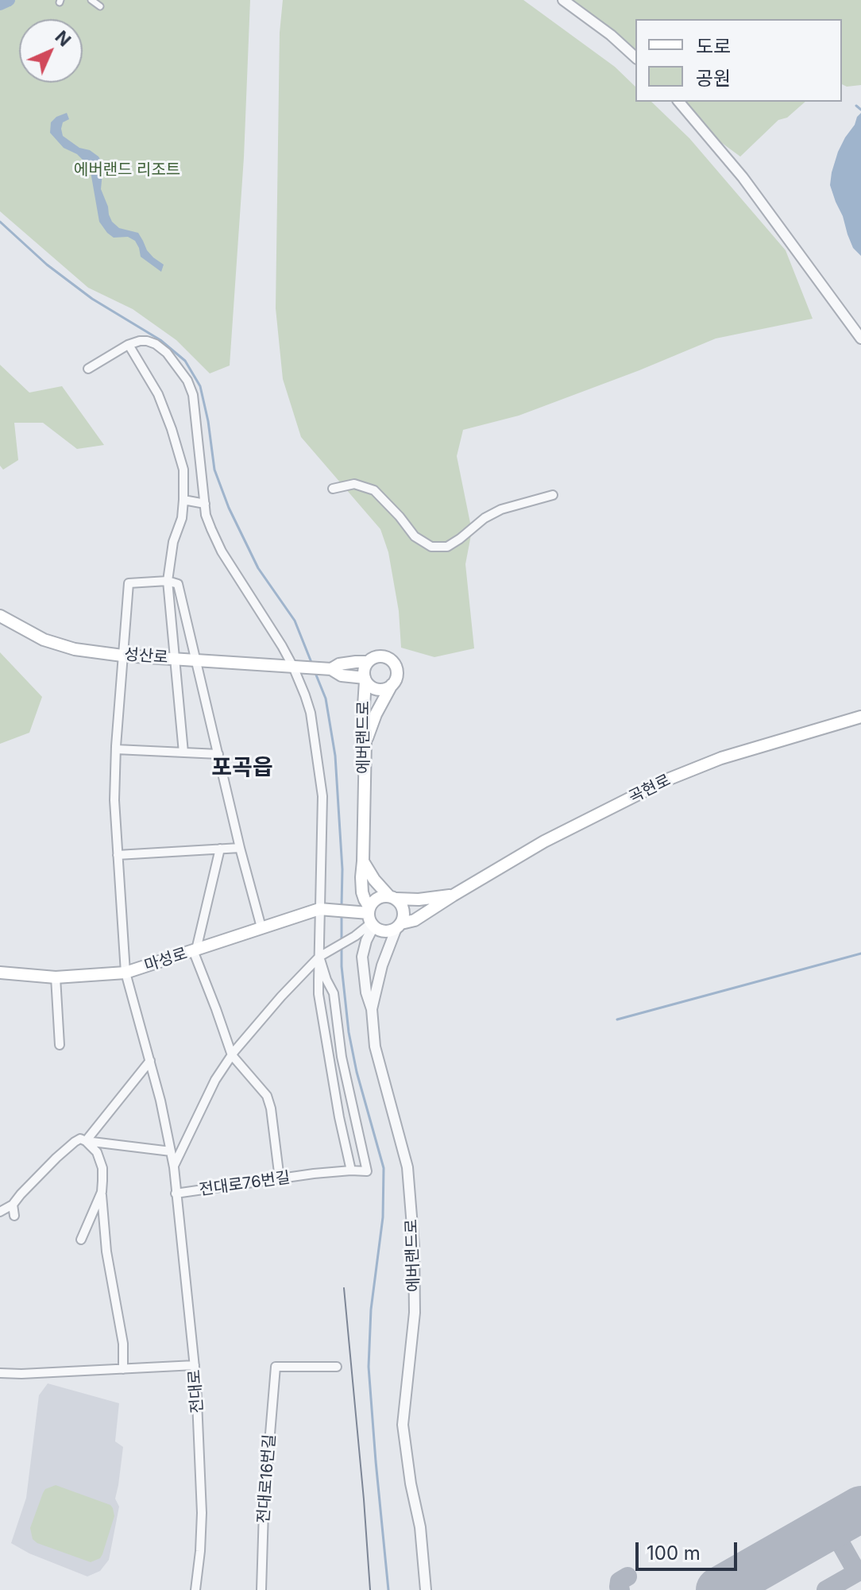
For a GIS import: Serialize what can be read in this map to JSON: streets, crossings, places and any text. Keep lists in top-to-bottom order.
{
  "streets": {
    "main road": [
      "성산로",
      "에버랜드로",
      "곡현로",
      "마성로"
    ],
    "street": ["전대로76번길", "전대로", "전대로16번길"]
  },
  "crossings": [
    ["성산로", "전대로"],
    ["에버랜드로", "곡현로"],
    ["마성로", "전대로"],
    ["전대로76번길", "전대로"]
  ],
  "districts": ["포곡읍"],
  "parks": ["에버랜드 리조트"],
  "legend": ["도로", "공원"],
  "scale_bar": "100 m",
  "north": "top right"
}
